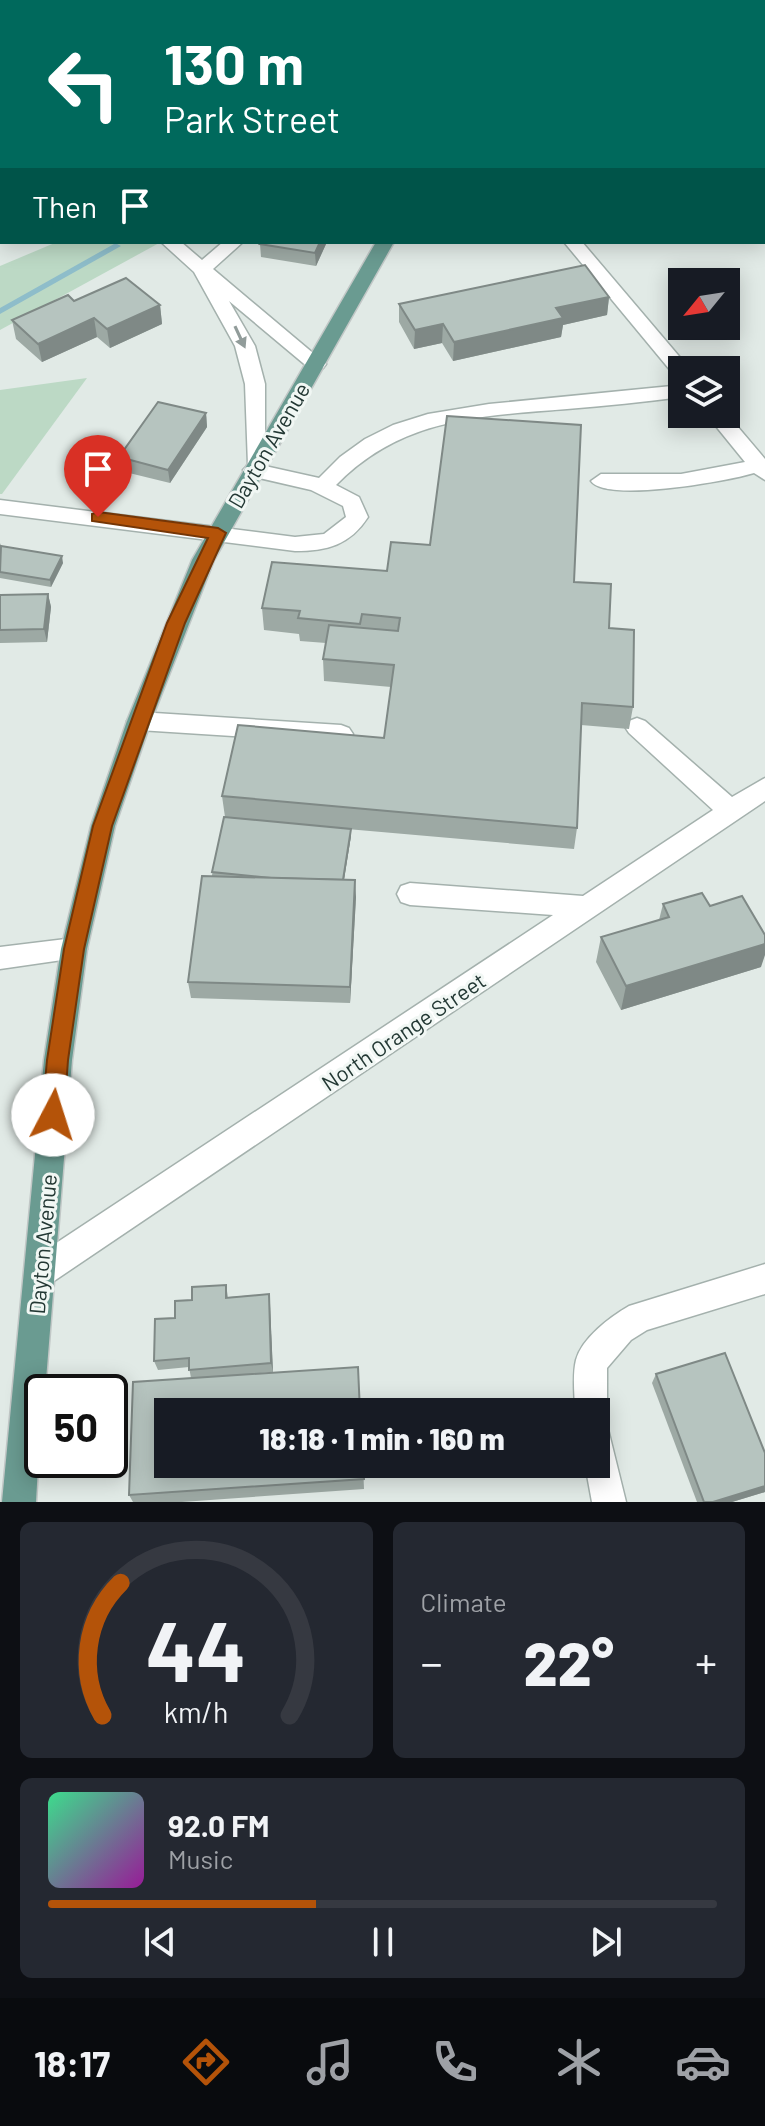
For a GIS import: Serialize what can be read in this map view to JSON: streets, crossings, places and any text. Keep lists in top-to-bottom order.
{
  "streets": {
    "main road": ["Dayton Avenue"],
    "street": ["North Orange Street"]
  },
  "crossings": [
    ["Dayton Avenue", "North Orange Street"]
  ],
  "north": "bottom left",
  "page": {
    "turn": ["130 m", "Park Street"],
    "then": "Then",
    "limit": "50",
    "trip": "18:18 · 1 min · 160 m",
    "tile": "Climate",
    "heat": ["−", "22°", "+"],
    "song": ["92.0 FM", "Music"],
    "tabs": "18:17",
    "gauge": ["44", "km/h"]
  }
}
